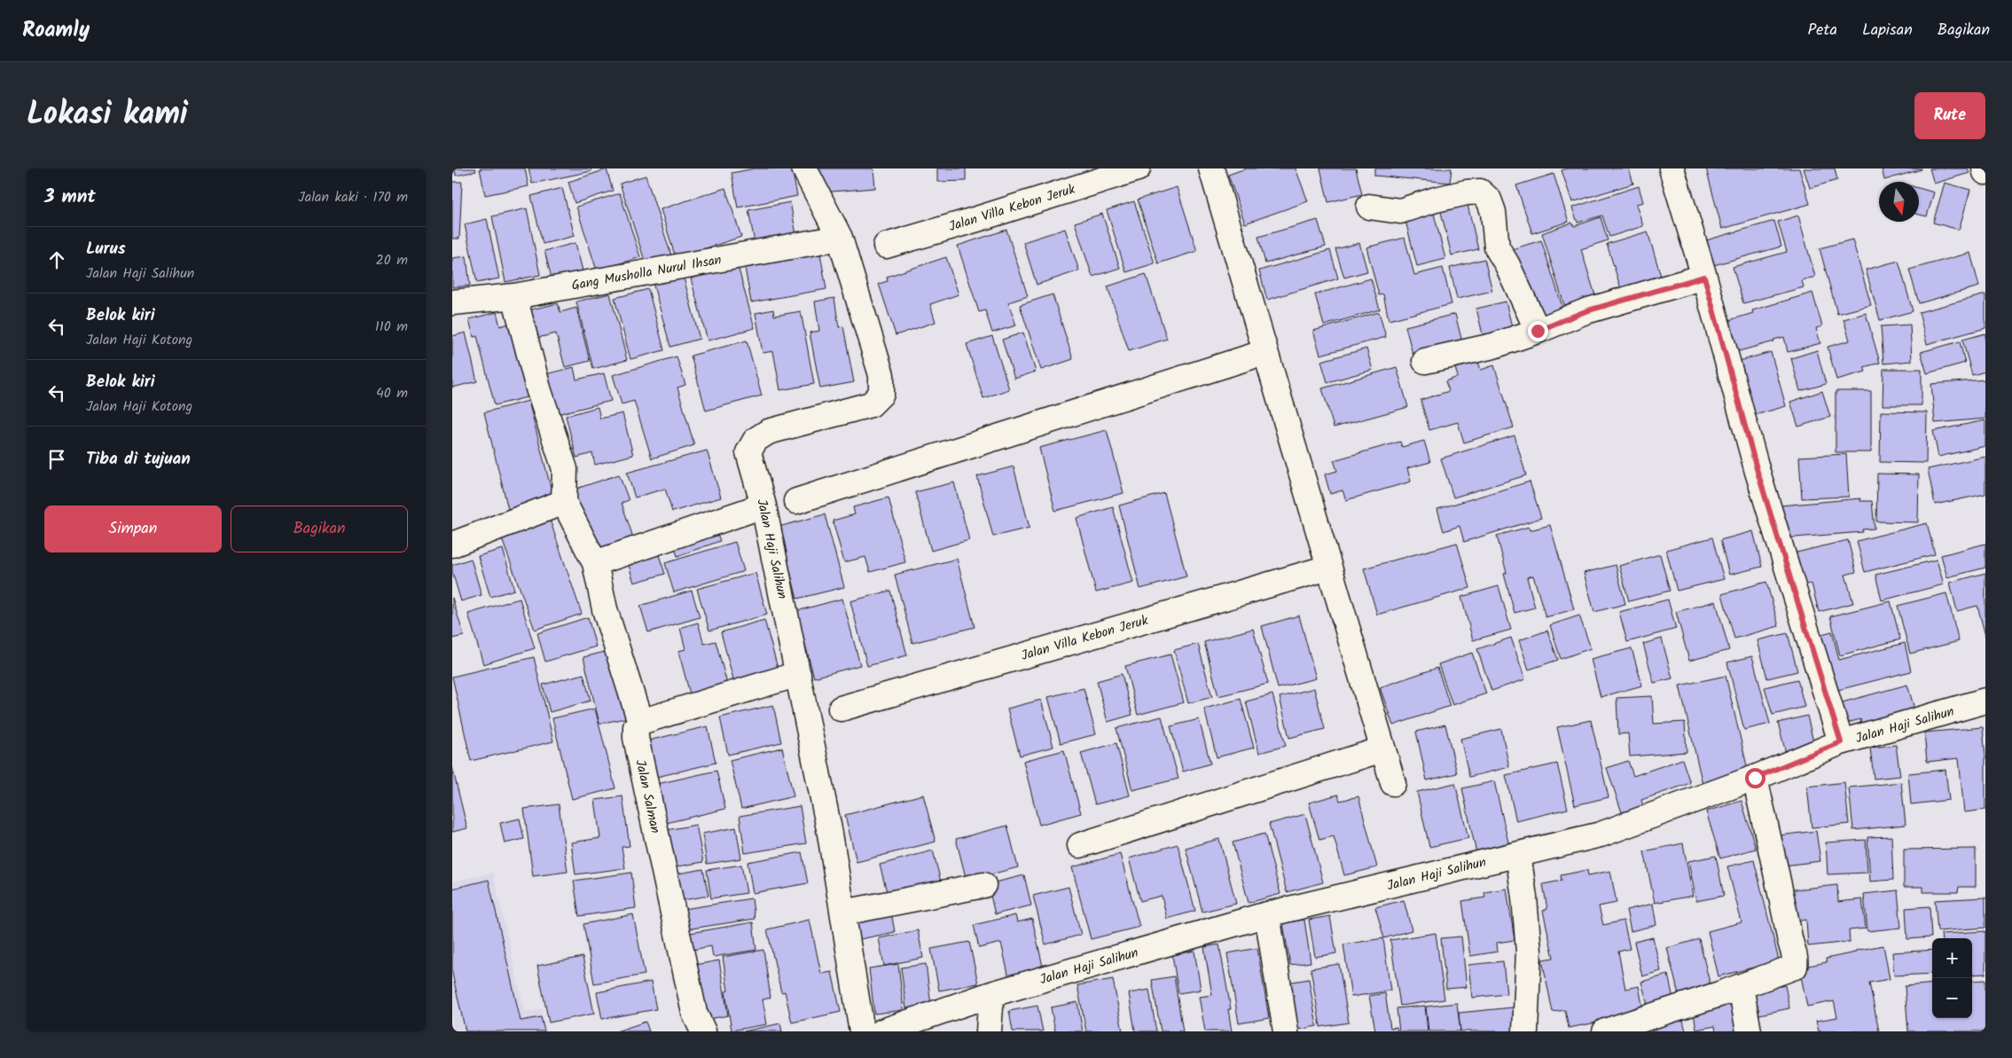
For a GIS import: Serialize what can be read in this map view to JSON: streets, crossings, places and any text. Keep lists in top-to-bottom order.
{
  "streets": {
    "street": [
      "Jalan Villa Kebon Jeruk",
      "Gang Musholla Nurul Ihsan",
      "Jalan Haji Salihun",
      "Jalan Salman"
    ]
  },
  "crossings": [
    ["Gang Musholla Nurul Ihsan", "Jalan Haji Salihun"]
  ],
  "north": "bottom",
  "page": {
    "header": "Roamly",
    "nav": ["Peta", "Lapisan", "Bagikan"],
    "title": "Lokasi kami",
    "buttons": [
      "Rute",
      ["Simpan", "Bagikan"]
    ],
    "heading": ["3 mnt", "Jalan kaki · 170 m"],
    "list": [
      ["Lurus", "Jalan Haji Salihun", "20 m"],
      ["Belok kiri", "Jalan Haji Kotong", "110 m"],
      ["Belok kiri", "Jalan Haji Kotong", "40 m"],
      "Tiba di tujuan"
    ],
    "map_buttons": ["+", "−"]
  }
}
